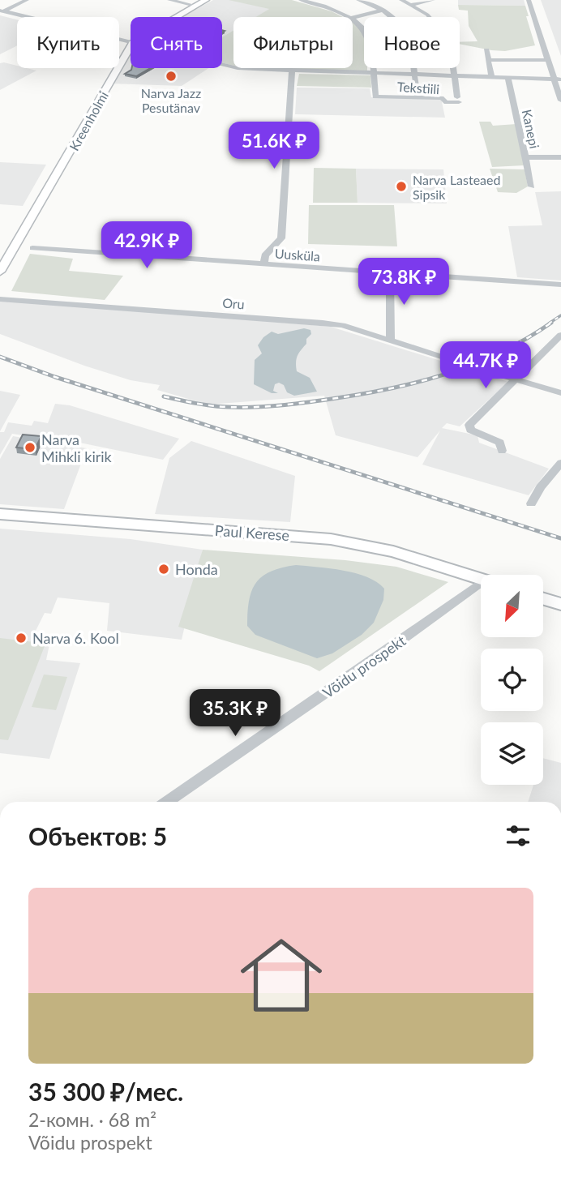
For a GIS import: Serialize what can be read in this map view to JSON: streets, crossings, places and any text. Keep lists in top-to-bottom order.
{
  "streets": {
    "highway": ["Paul Kerese"],
    "main road": ["Kreenholmi"],
    "street": [
      "Tekstiili",
      "Kanepi",
      "Uusküla",
      "Oru",
      "Võidu prospekt"
    ]
  },
  "places": [
    "Narva Jazz Pesutänav",
    "Narva Lasteaed Sipsik",
    "Narva Mihkli kirik",
    "Honda",
    "Narva 6. Kool"
  ],
  "north": "bottom left",
  "page": {
    "chip": [
      "Купить",
      "Снять",
      "Фильтры",
      "Новое"
    ],
    "price": [
      "51.6K ₽",
      "42.9K ₽",
      "73.8K ₽",
      "44.7K ₽",
      "35.3K ₽"
    ],
    "heading": "Объектов: 5",
    "list": [
      {
        "name": "35 300 ₽/мес.",
        "note": "2-комн. · 68 m² · Võidu prospekt"
      }
    ]
  }
}
